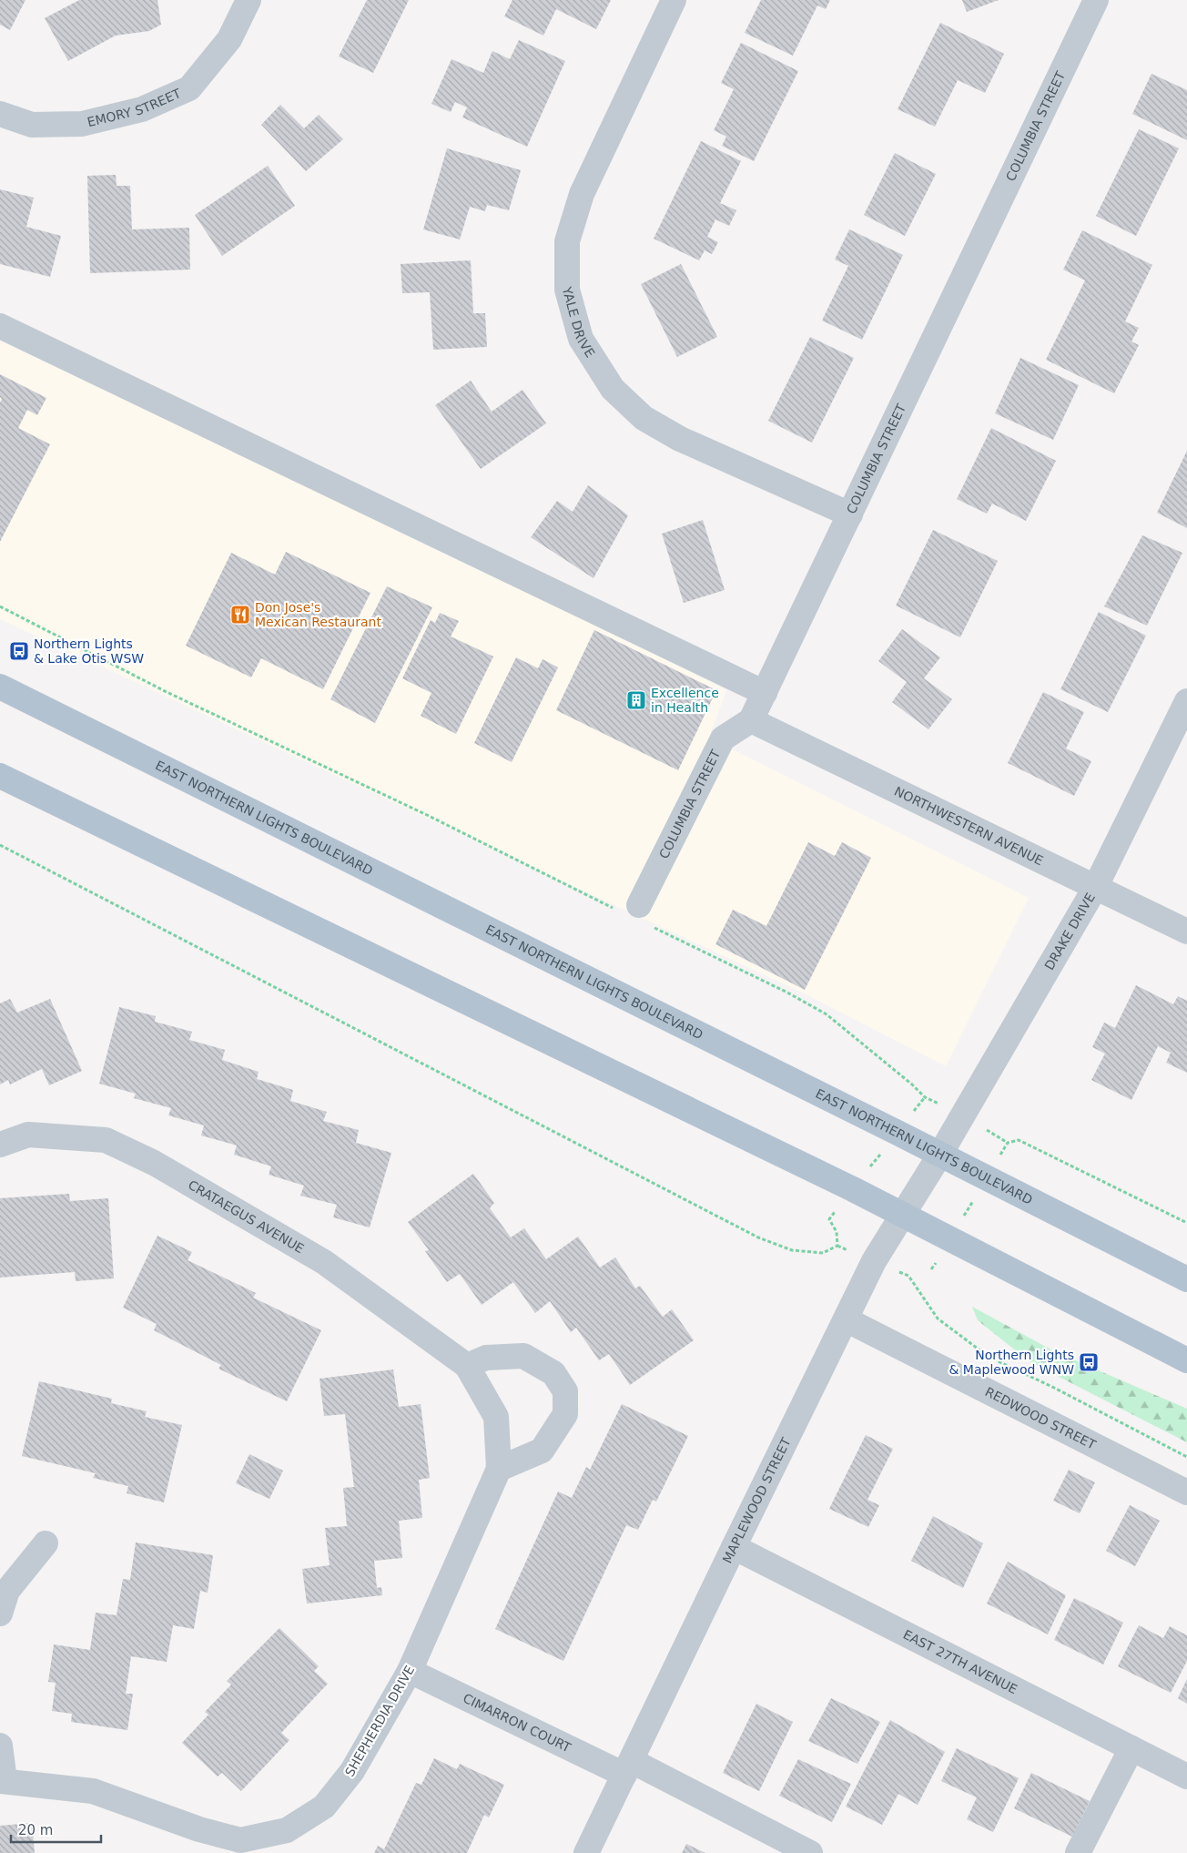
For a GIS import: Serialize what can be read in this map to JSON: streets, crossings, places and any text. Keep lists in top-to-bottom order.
{
  "streets": {
    "main road": ["EAST NORTHERN LIGHTS BOULEVARD"],
    "street": [
      "EMORY STREET",
      "COLUMBIA STREET",
      "YALE DRIVE",
      "NORTHWESTERN AVENUE",
      "DRAKE DRIVE",
      "CRATAEGUS AVENUE",
      "REDWOOD STREET",
      "MAPLEWOOD STREET",
      "EAST 27TH AVENUE",
      "SHEPHERDIA DRIVE",
      "CIMARRON COURT"
    ]
  },
  "crossings": [
    ["COLUMBIA STREET", "YALE DRIVE"],
    ["COLUMBIA STREET", "NORTHWESTERN AVENUE"],
    ["EAST NORTHERN LIGHTS BOULEVARD", "DRAKE DRIVE"],
    ["EAST NORTHERN LIGHTS BOULEVARD", "MAPLEWOOD STREET"],
    ["NORTHWESTERN AVENUE", "DRAKE DRIVE"],
    ["DRAKE DRIVE", "MAPLEWOOD STREET"],
    ["REDWOOD STREET", "MAPLEWOOD STREET"],
    ["MAPLEWOOD STREET", "EAST 27TH AVENUE"],
    ["MAPLEWOOD STREET", "CIMARRON COURT"],
    ["SHEPHERDIA DRIVE", "CIMARRON COURT"]
  ],
  "places": {
    "restaurant": ["Don Jose's Mexican Restaurant"],
    "bus stop": ["Northern Lights & Lake Otis WSW", "Northern Lights & Maplewood WNW"],
    "building": ["Excellence in Health"]
  },
  "scale_bar": "20 m"
}
